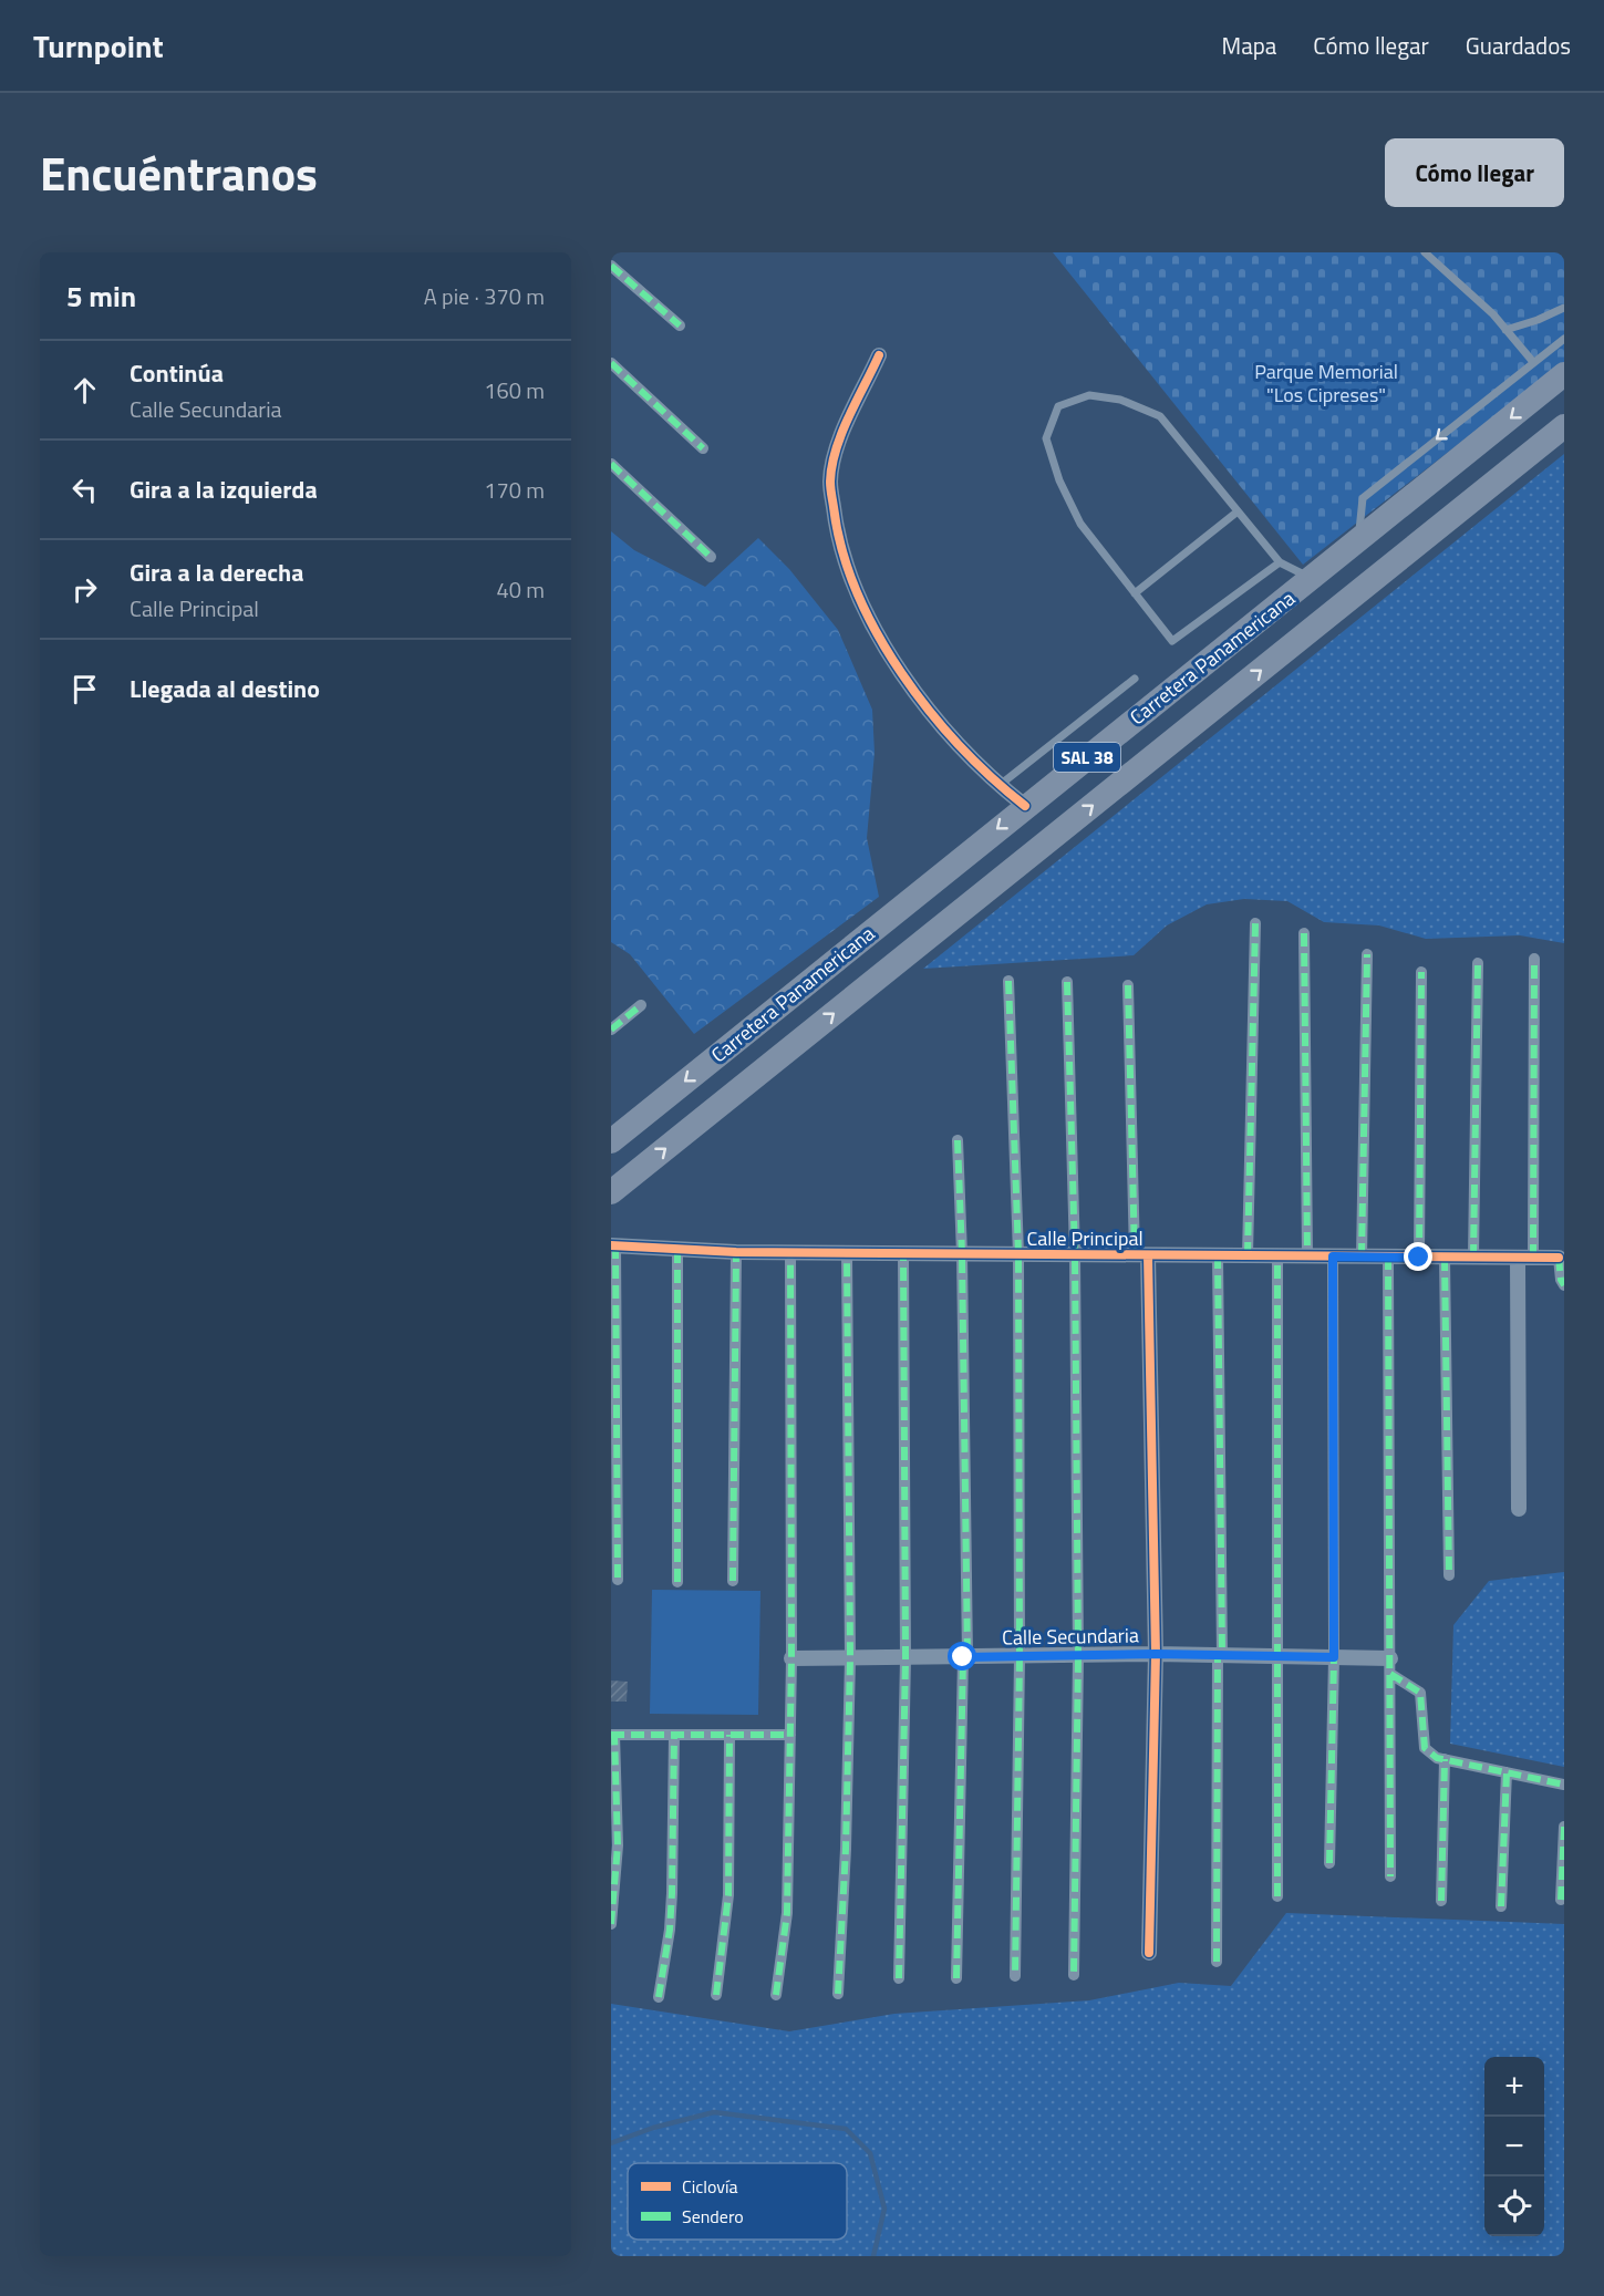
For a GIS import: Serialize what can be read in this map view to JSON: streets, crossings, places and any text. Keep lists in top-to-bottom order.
{
  "streets": {
    "highway": ["Carretera Panamericana", "SAL 38"],
    "street": ["Calle Principal", "Calle Secundaria"]
  },
  "parks": ["Parque Memorial \"Los Cipreses\""],
  "legend": ["Ciclovía", "Sendero"],
  "page": {
    "header": "Turnpoint",
    "nav": ["Mapa", "Cómo llegar", "Guardados"],
    "title": "Encuéntranos",
    "buttons": "Cómo llegar",
    "heading": ["5 min", "A pie · 370 m"],
    "list": [
      ["Continúa", "Calle Secundaria", "160 m"],
      ["Gira a la izquierda", "170 m"],
      ["Gira a la derecha", "Calle Principal", "40 m"],
      "Llegada al destino"
    ],
    "map_buttons": ["+", "−"]
  }
}
